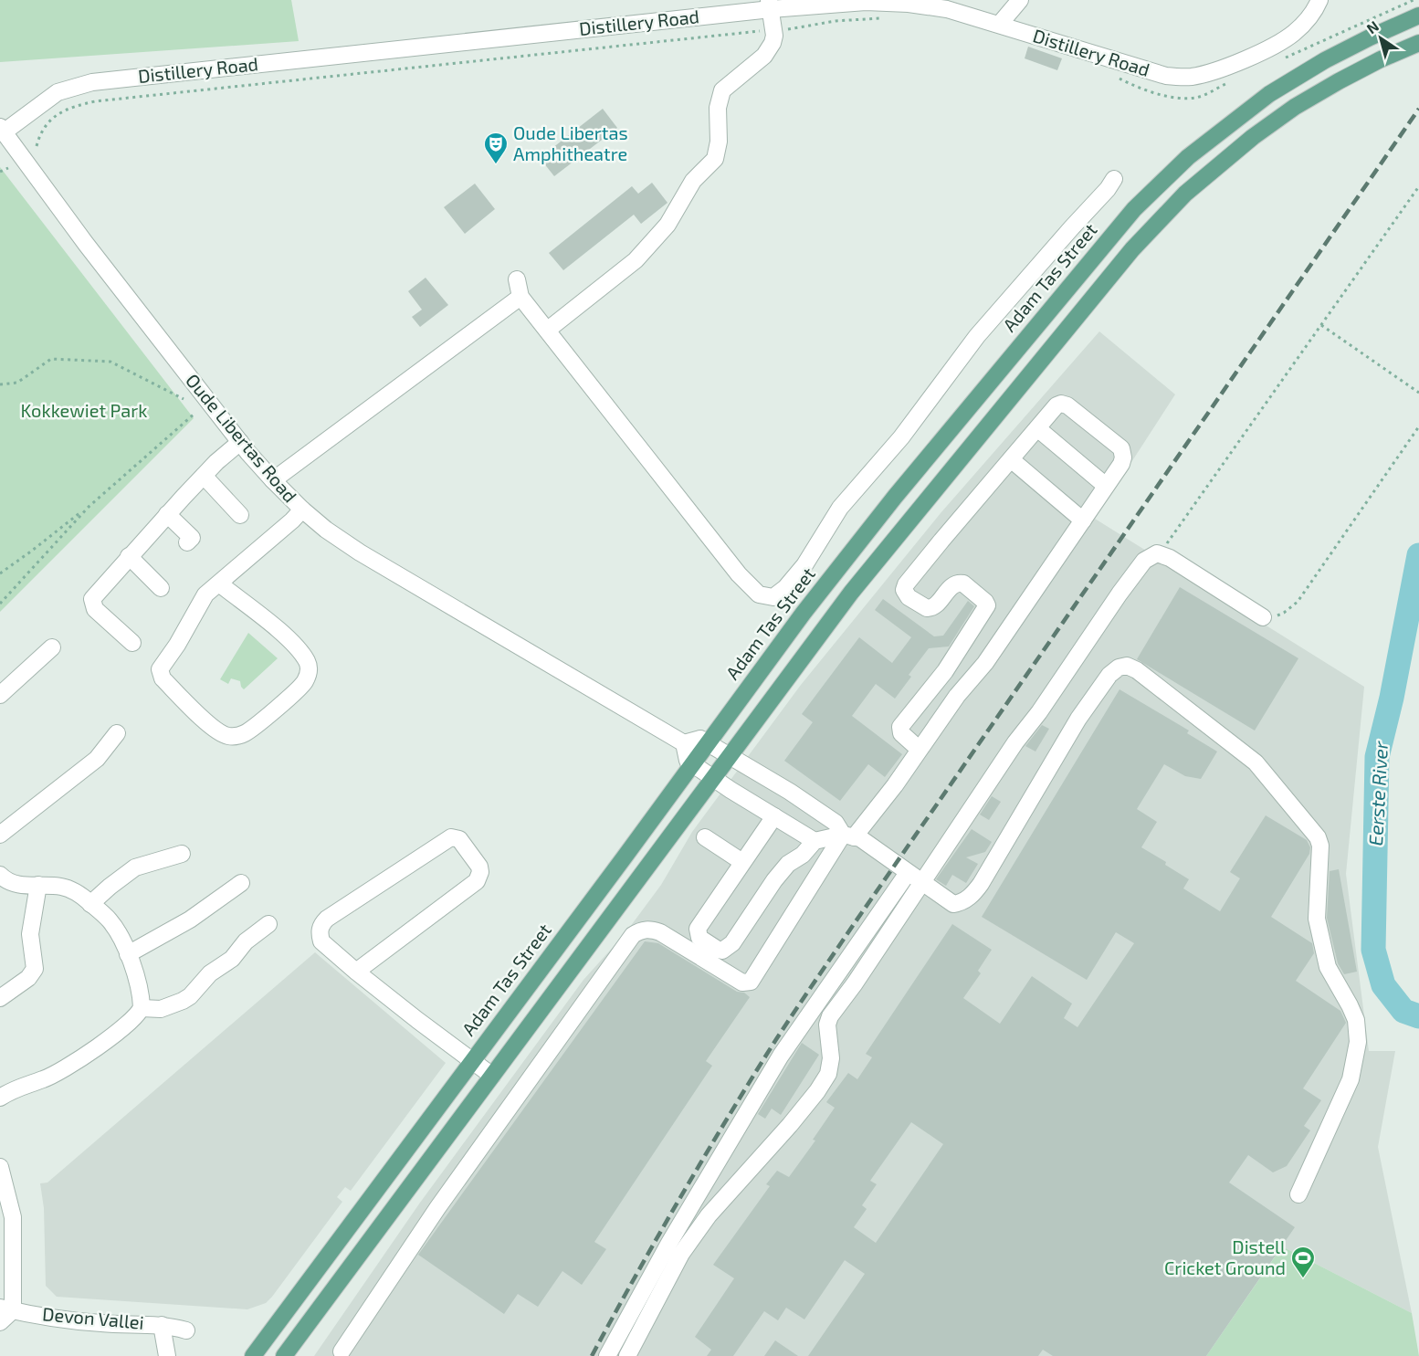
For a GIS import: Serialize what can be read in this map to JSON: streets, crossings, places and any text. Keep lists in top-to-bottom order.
{
  "streets": {
    "main road": ["Adam Tas Street"],
    "street": ["Distillery Road", "Oude Libertas Road", "Devon Vallei"]
  },
  "crossings": [
    ["Distillery Road", "Oude Libertas Road"]
  ],
  "water": ["Eerste River"],
  "parks": ["Kokkewiet Park"],
  "places": {
    "theatre": ["Oude Libertas Amphitheatre"],
    "sports": ["Distell Cricket Ground"]
  },
  "north": "top left"
}
